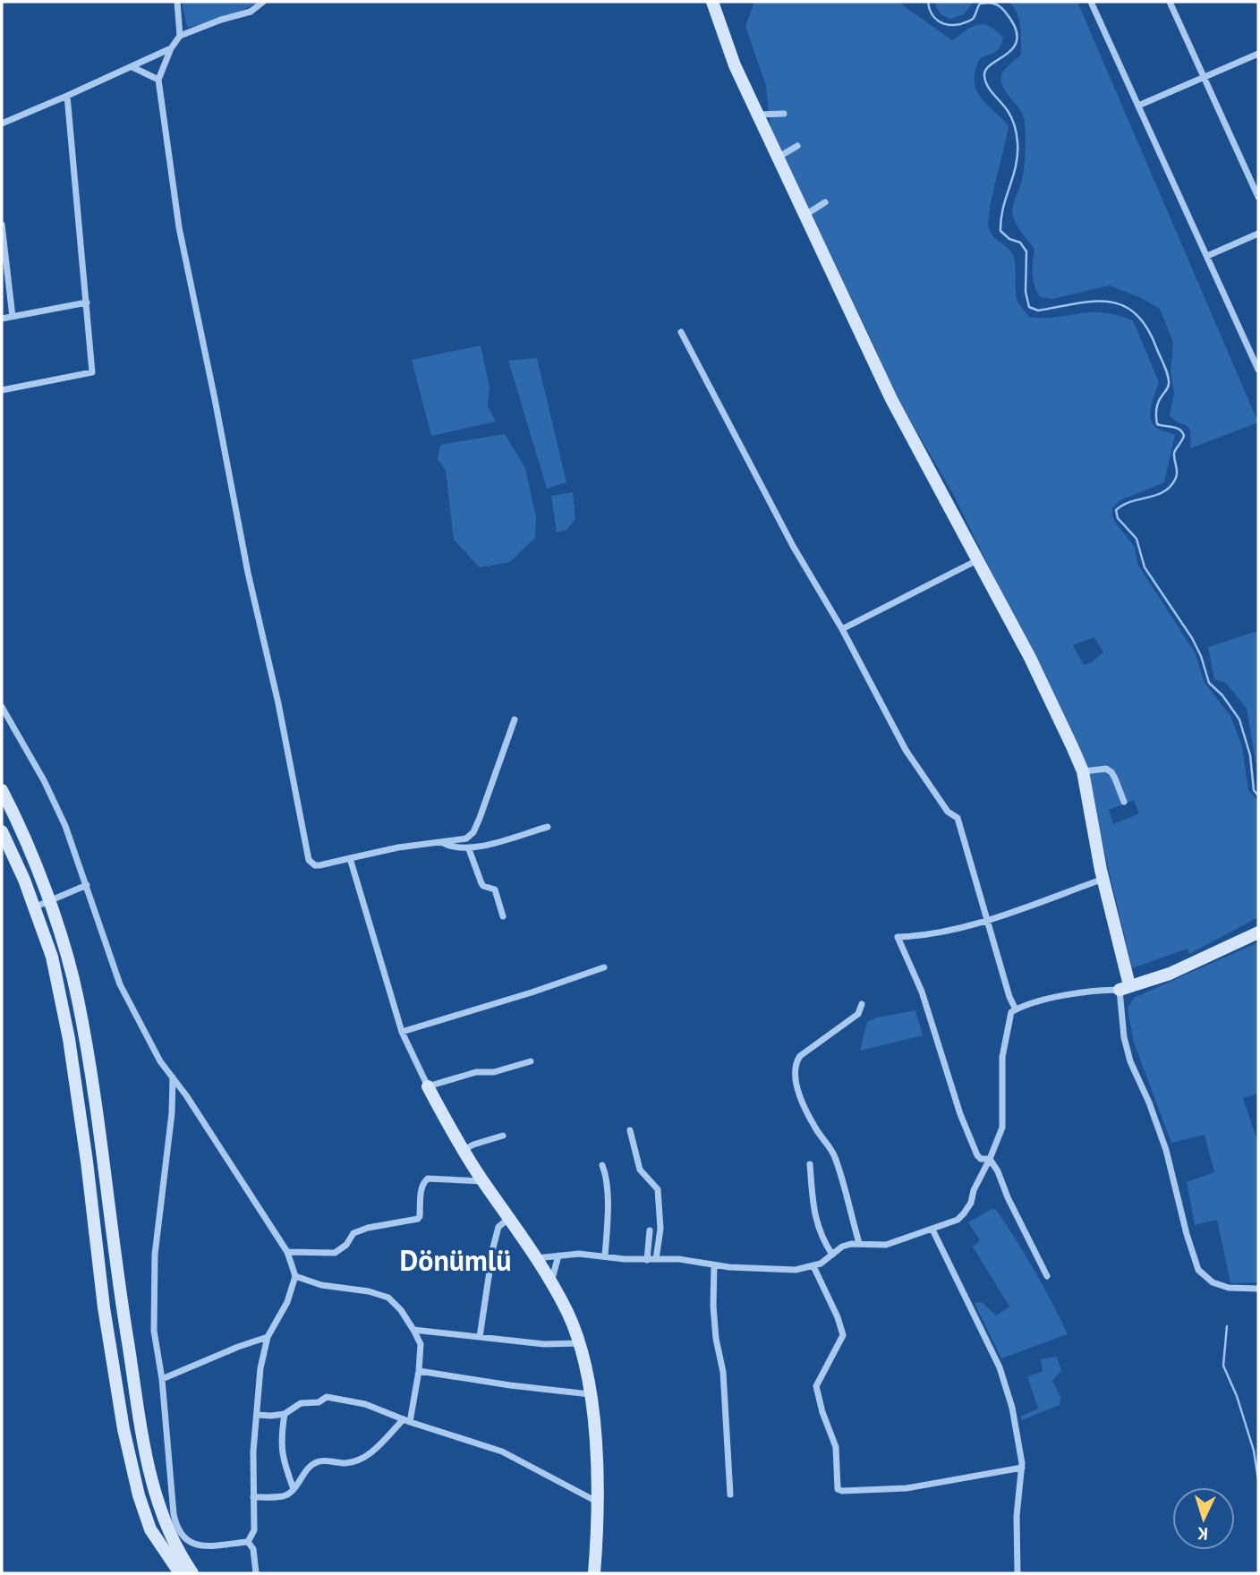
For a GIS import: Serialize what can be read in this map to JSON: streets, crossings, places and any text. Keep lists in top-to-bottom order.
{
  "districts": ["Dönümlü"],
  "north": "bottom"
}
